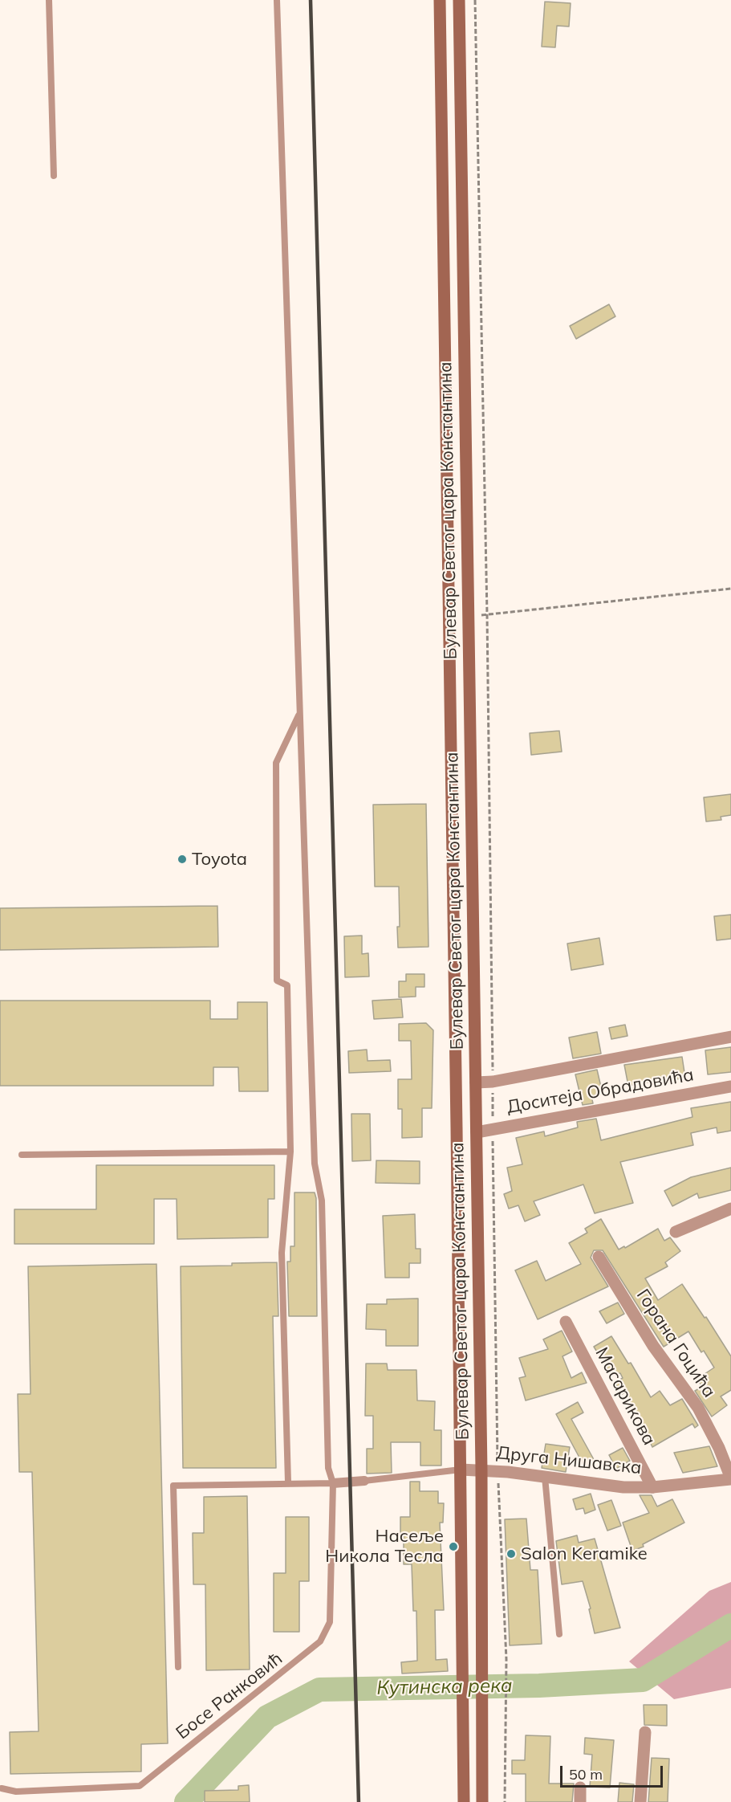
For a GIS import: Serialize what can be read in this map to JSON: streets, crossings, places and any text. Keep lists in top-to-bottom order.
{
  "streets": {
    "main road": ["Булевар Светог цара Константина"],
    "street": [
      "Доситеја Обрадовића",
      "Горана Гоцића",
      "Масарикова",
      "Друга Нишавска"
    ],
    "lane": ["Босе Ранковић"]
  },
  "crossings": [
    ["Булевар Светог цара Константина", "Доситеја Обрадовића"],
    ["Булевар Светог цара Константина", "Друга Нишавска"],
    ["Горана Гоцића", "Друга Нишавска"],
    ["Масарикова", "Друга Нишавска"]
  ],
  "water": ["Кутинска река"],
  "places": ["Toyota", "Насеље Никола Тесла", "Salon Keramike"],
  "scale_bar": "50 m"
}
